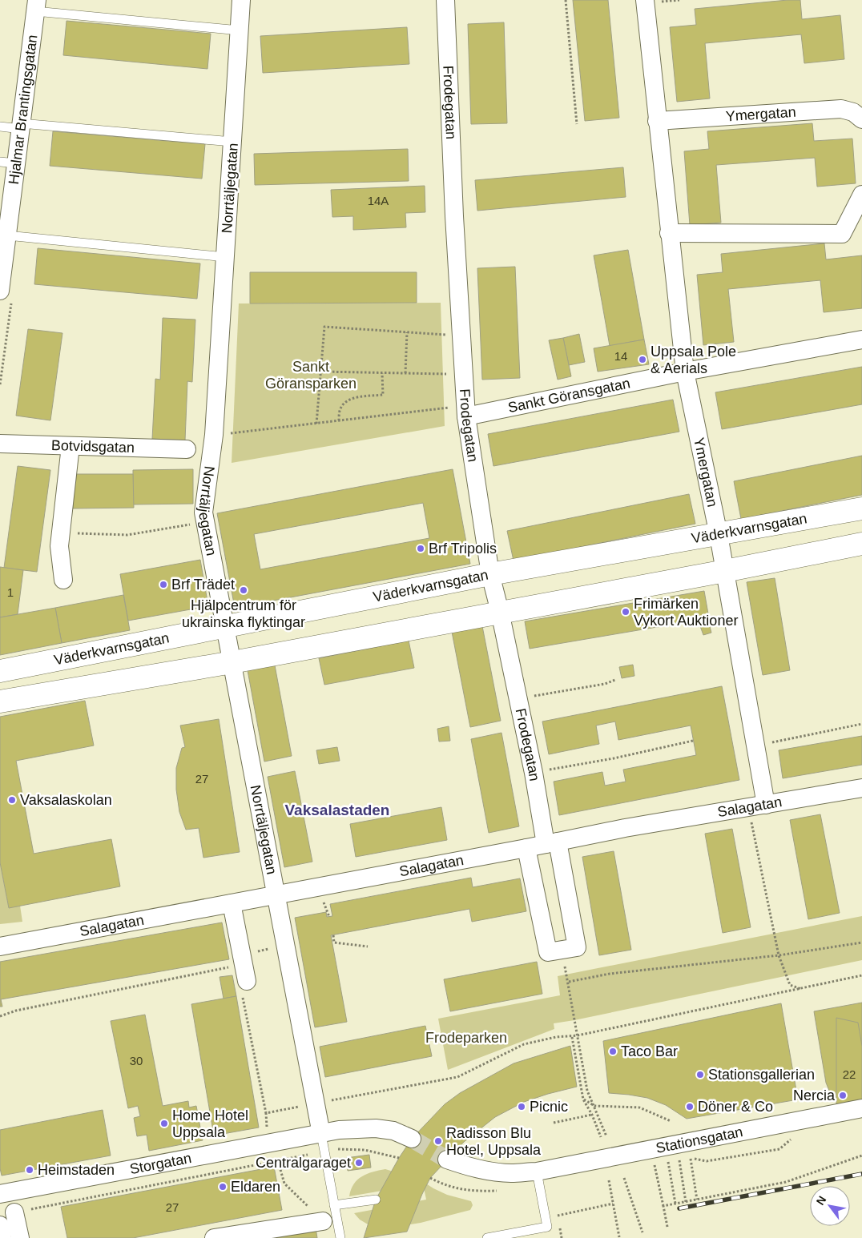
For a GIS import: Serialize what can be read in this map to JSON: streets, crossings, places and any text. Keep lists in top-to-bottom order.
{
  "streets": {
    "main road": ["Väderkvarnsgatan"],
    "street": [
      "Frodegatan",
      "Hjalmar Brantingsgatan",
      "Ymergatan",
      "Norrtäljegatan",
      "Sankt Göransgatan",
      "Botvidsgatan",
      "Salagatan",
      "Stationsgatan",
      "Storgatan"
    ]
  },
  "crossings": [
    ["Frodegatan", "Sankt Göransgatan"],
    ["Frodegatan", "Väderkvarnsgatan"],
    ["Frodegatan", "Salagatan"],
    ["Ymergatan", "Sankt Göransgatan"],
    ["Ymergatan", "Väderkvarnsgatan"],
    ["Ymergatan", "Salagatan"],
    ["Norrtäljegatan", "Väderkvarnsgatan"],
    ["Norrtäljegatan", "Salagatan"],
    ["Norrtäljegatan", "Storgatan"]
  ],
  "districts": ["Vaksalastaden"],
  "parks": ["Sankt Göransparken", "Frodeparken"],
  "places": [
    "Uppsala Pole & Aerials",
    "Brf Tripolis",
    "Brf Trädet",
    "Hjälpcentrum för ukrainska flyktingar",
    "Frimärken Vykort Auktioner",
    "Vaksalaskolan",
    "Taco Bar",
    "Stationsgallerian",
    "Nercia",
    "Picnic",
    "Döner & Co",
    "Home Hotel Uppsala",
    "Radisson Blu Hotel, Uppsala",
    "Centralgaraget",
    "Heimstaden",
    "Eldaren"
  ],
  "house_numbers": [
    "14A",
    "14",
    "1",
    "27",
    "30",
    "22",
    "27"
  ],
  "north": "top left"
}
